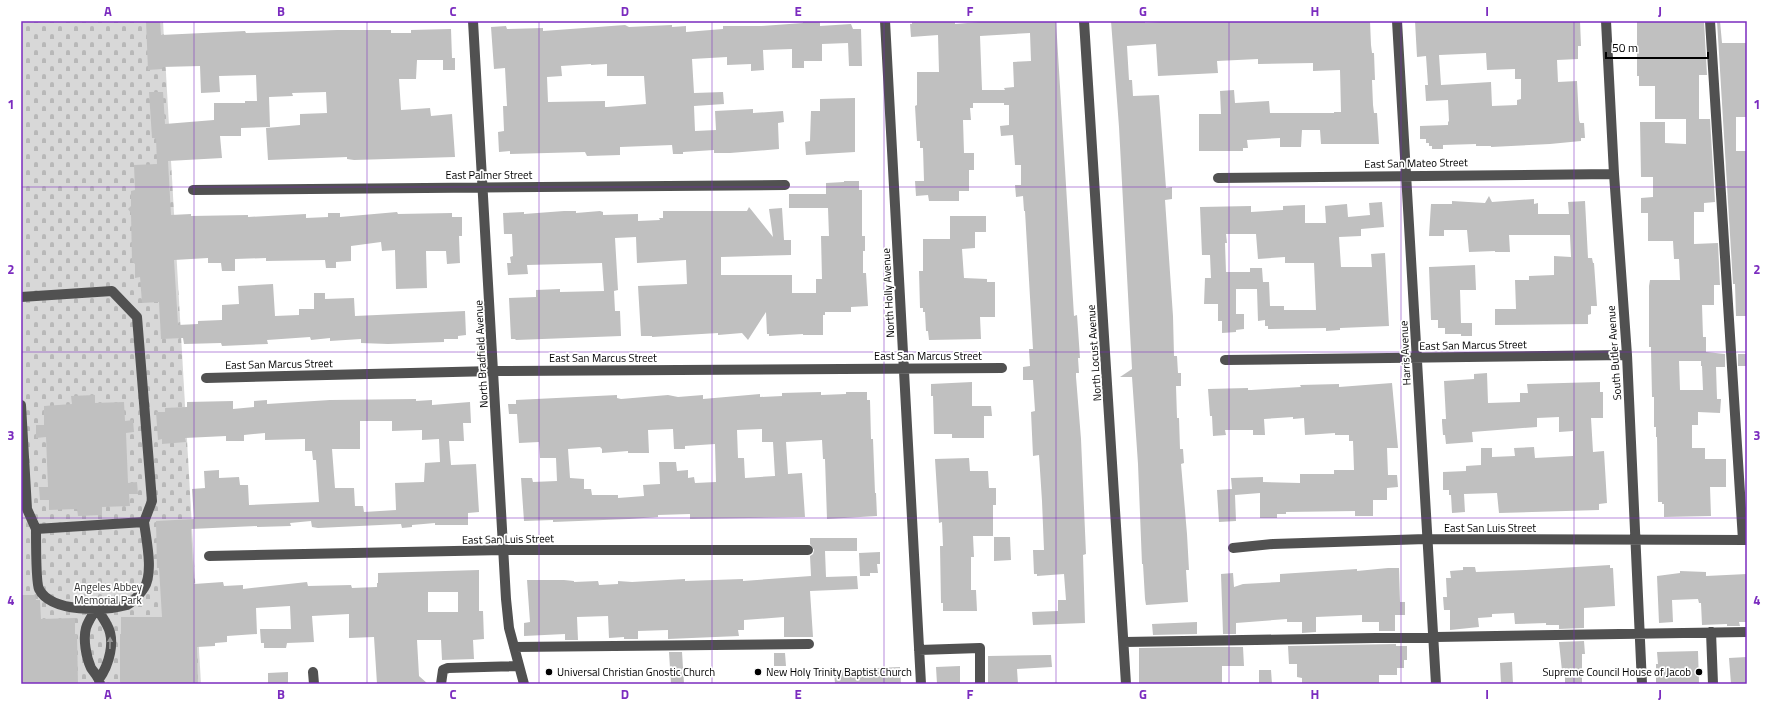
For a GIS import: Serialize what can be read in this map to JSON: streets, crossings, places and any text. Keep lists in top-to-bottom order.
{
  "streets": {
    "street": [
      "East San Mateo Street",
      "East Palmer Street",
      "North Holly Avenue",
      "East San Marcus Street",
      "North Locust Avenue",
      "Harris Avenue",
      "South Butler Avenue",
      "North Bradfield Avenue",
      "East San Luis Street"
    ]
  },
  "crossings": [
    ["East San Mateo Street", "Harris Avenue"],
    ["East San Mateo Street", "South Butler Avenue"],
    ["East Palmer Street", "North Bradfield Avenue"],
    ["North Holly Avenue", "East San Marcus Street"],
    ["East San Marcus Street", "Harris Avenue"],
    ["East San Marcus Street", "South Butler Avenue"],
    ["East San Marcus Street", "North Bradfield Avenue"],
    ["Harris Avenue", "East San Luis Street"],
    ["South Butler Avenue", "East San Luis Street"],
    ["North Bradfield Avenue", "East San Luis Street"]
  ],
  "parks": ["Angeles Abbey Memorial Park"],
  "places": ["Universal Christian Gnostic Church", "New Holy Trinity Baptist Church", "Supreme Council House of Jacob"],
  "scale_bar": "50 m",
  "grid": {
    "columns": [
      "A",
      "B",
      "C",
      "D",
      "E",
      "F",
      "G",
      "H",
      "I",
      "J"
    ],
    "rows": [
      "1",
      "2",
      "3",
      "4"
    ]
  }
}
